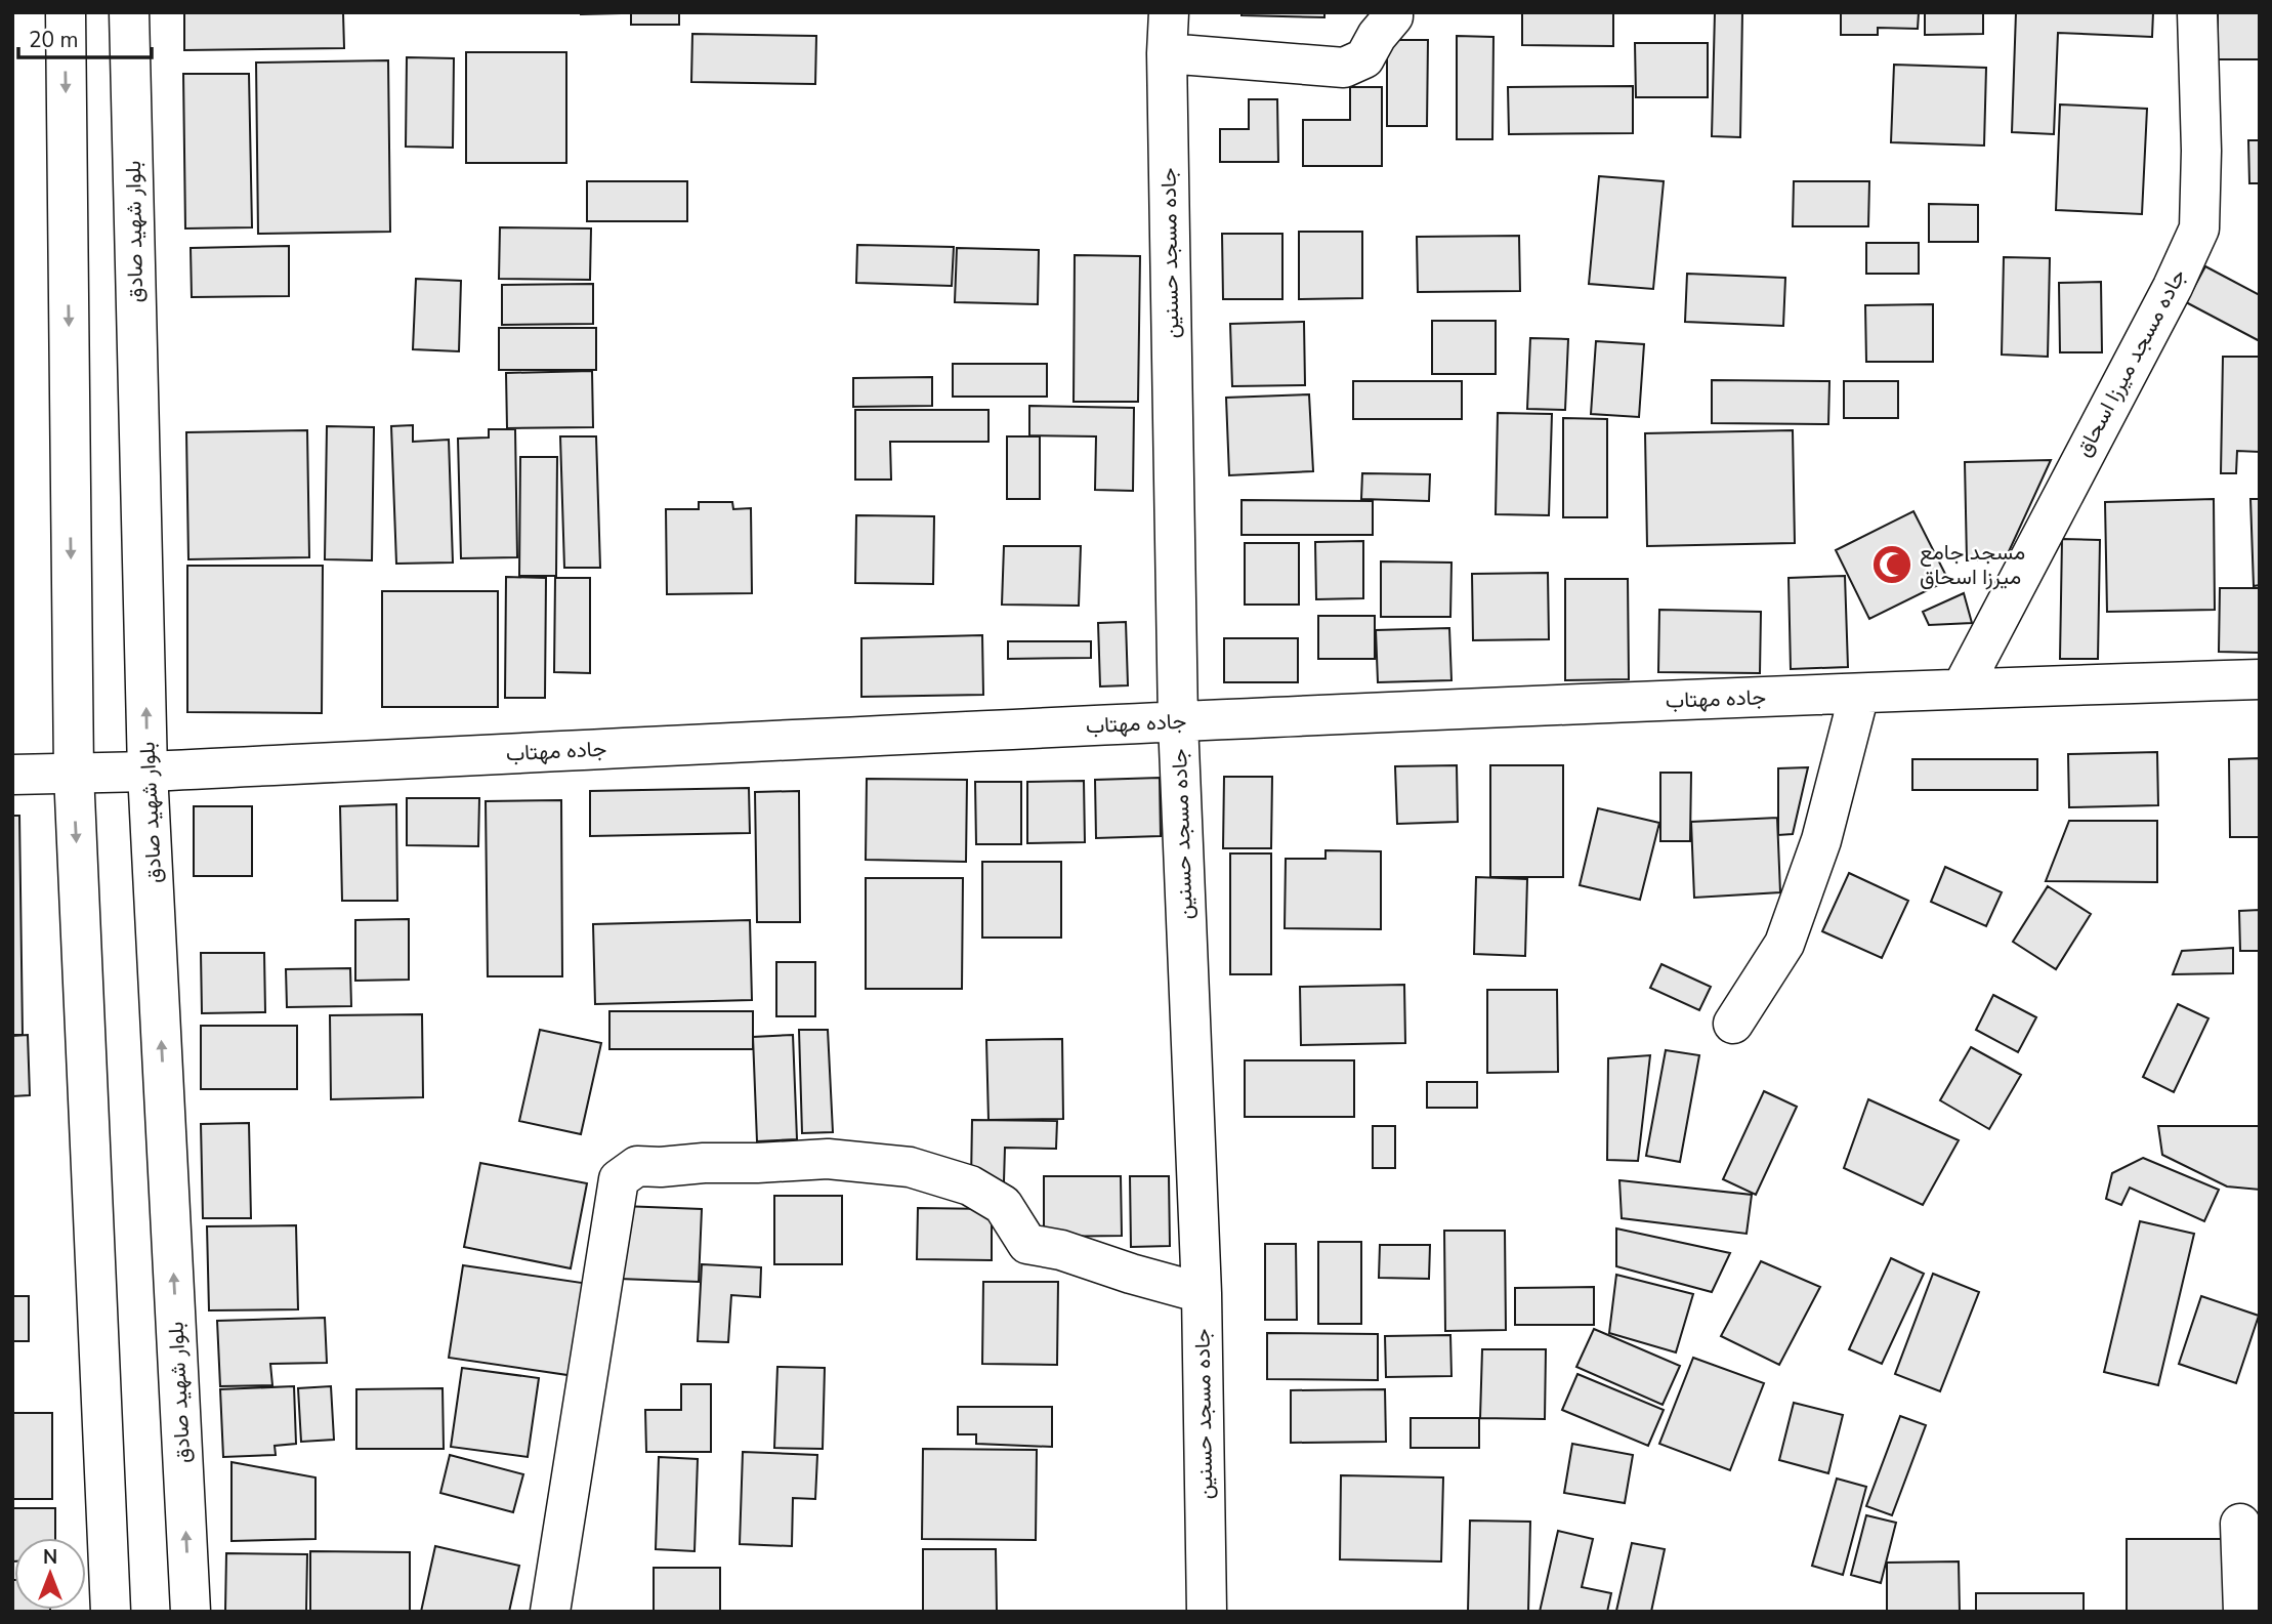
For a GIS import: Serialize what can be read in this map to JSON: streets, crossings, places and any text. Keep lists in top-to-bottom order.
{
  "streets": {
    "street": [
      "بلوار شهید صادق",
      "جاده مسجد حسنین",
      "جاده مسجد ميرزا اسحاق",
      "جاده مهتاب"
    ]
  },
  "crossings": [
    ["بلوار شهید صادق", "جاده مهتاب"],
    ["جاده مسجد حسنین", "جاده مهتاب"],
    ["جاده مسجد ميرزا اسحاق", "جاده مهتاب"]
  ],
  "places": {
    "mosque": ["مسجد جامع میرزا اسحاق"]
  },
  "scale_bar": "20 m",
  "north": "top"
}
